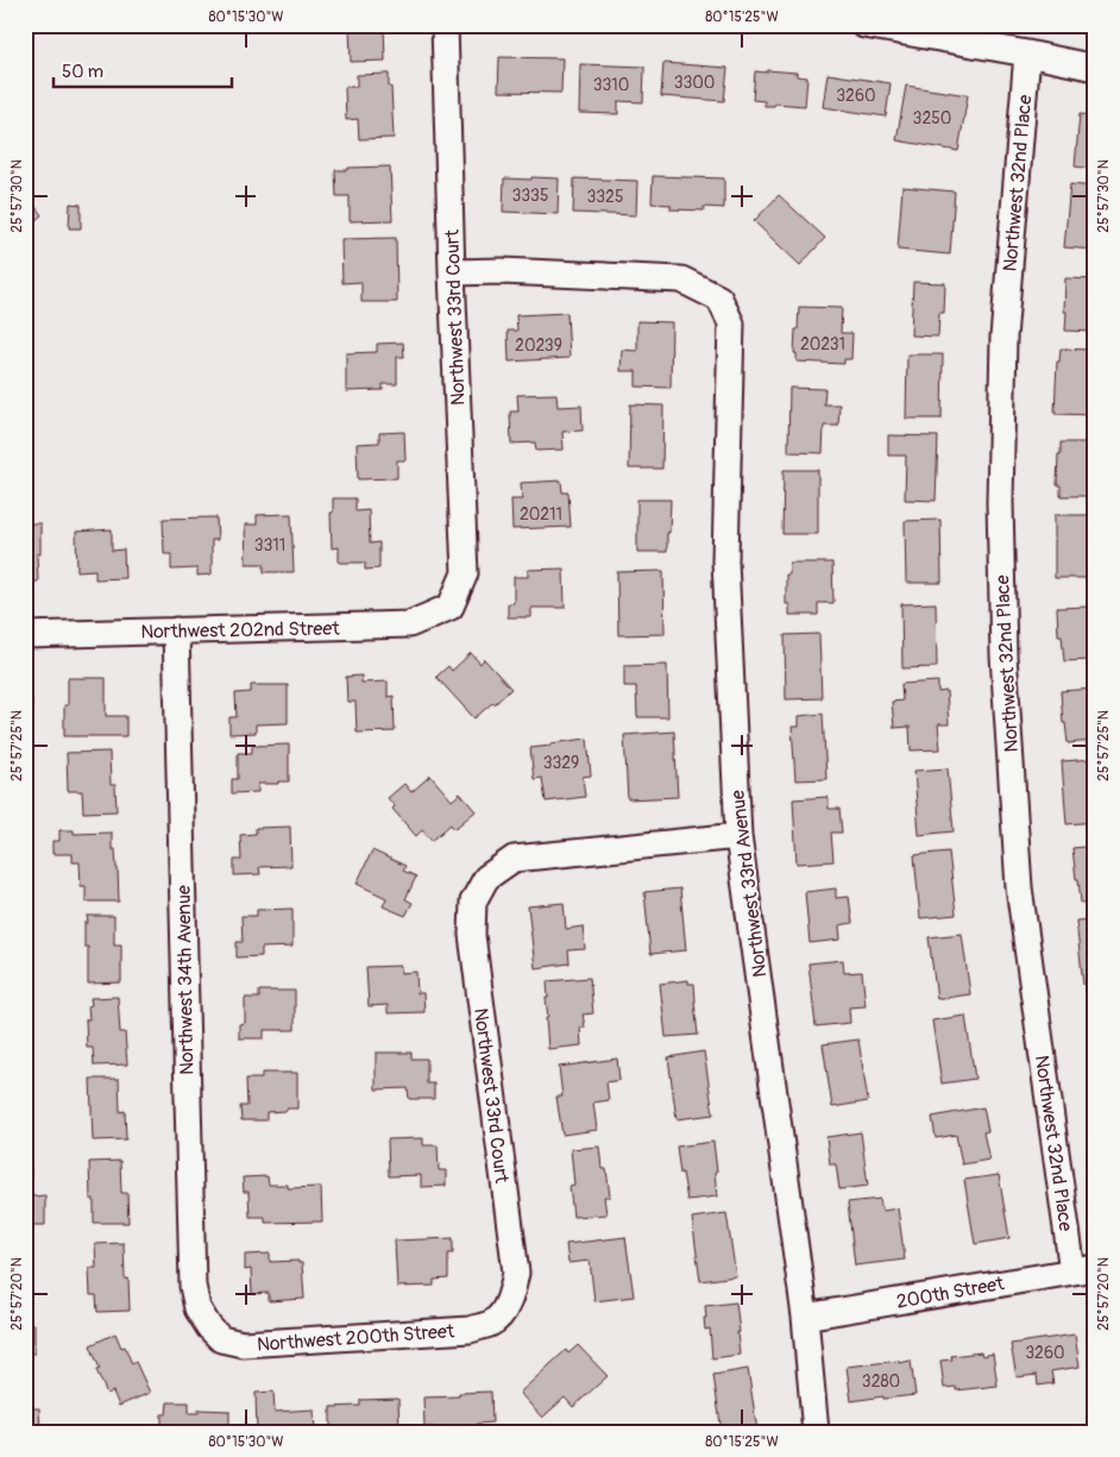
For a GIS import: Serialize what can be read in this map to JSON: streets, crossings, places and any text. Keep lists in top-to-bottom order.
{
  "streets": {
    "street": [
      "Northwest 32nd Place",
      "Northwest 33rd Court",
      "Northwest 202nd Street",
      "Northwest 33rd Avenue",
      "Northwest 34th Avenue",
      "200th Street",
      "Northwest 200th Street"
    ]
  },
  "crossings": [
    ["Northwest 32nd Place", "200th Street"],
    ["Northwest 33rd Court", "Northwest 202nd Street"],
    ["Northwest 33rd Court", "Northwest 33rd Avenue"],
    ["Northwest 33rd Court", "Northwest 200th Street"],
    ["Northwest 202nd Street", "Northwest 34th Avenue"],
    ["Northwest 33rd Avenue", "200th Street"],
    ["Northwest 34th Avenue", "Northwest 200th Street"]
  ],
  "house_numbers": [
    "3300",
    "3310",
    "3260",
    "3250",
    "3335",
    "3325",
    "20231",
    "20239",
    "20211",
    "3311",
    "3329",
    "3260",
    "3280"
  ],
  "scale_bar": "50 m",
  "coordinates": [
    "80°15'30\"W",
    "80°15'25\"W",
    "25°57'30\"N",
    "25°57'25\"N",
    "25°57'20\"N"
  ]
}
